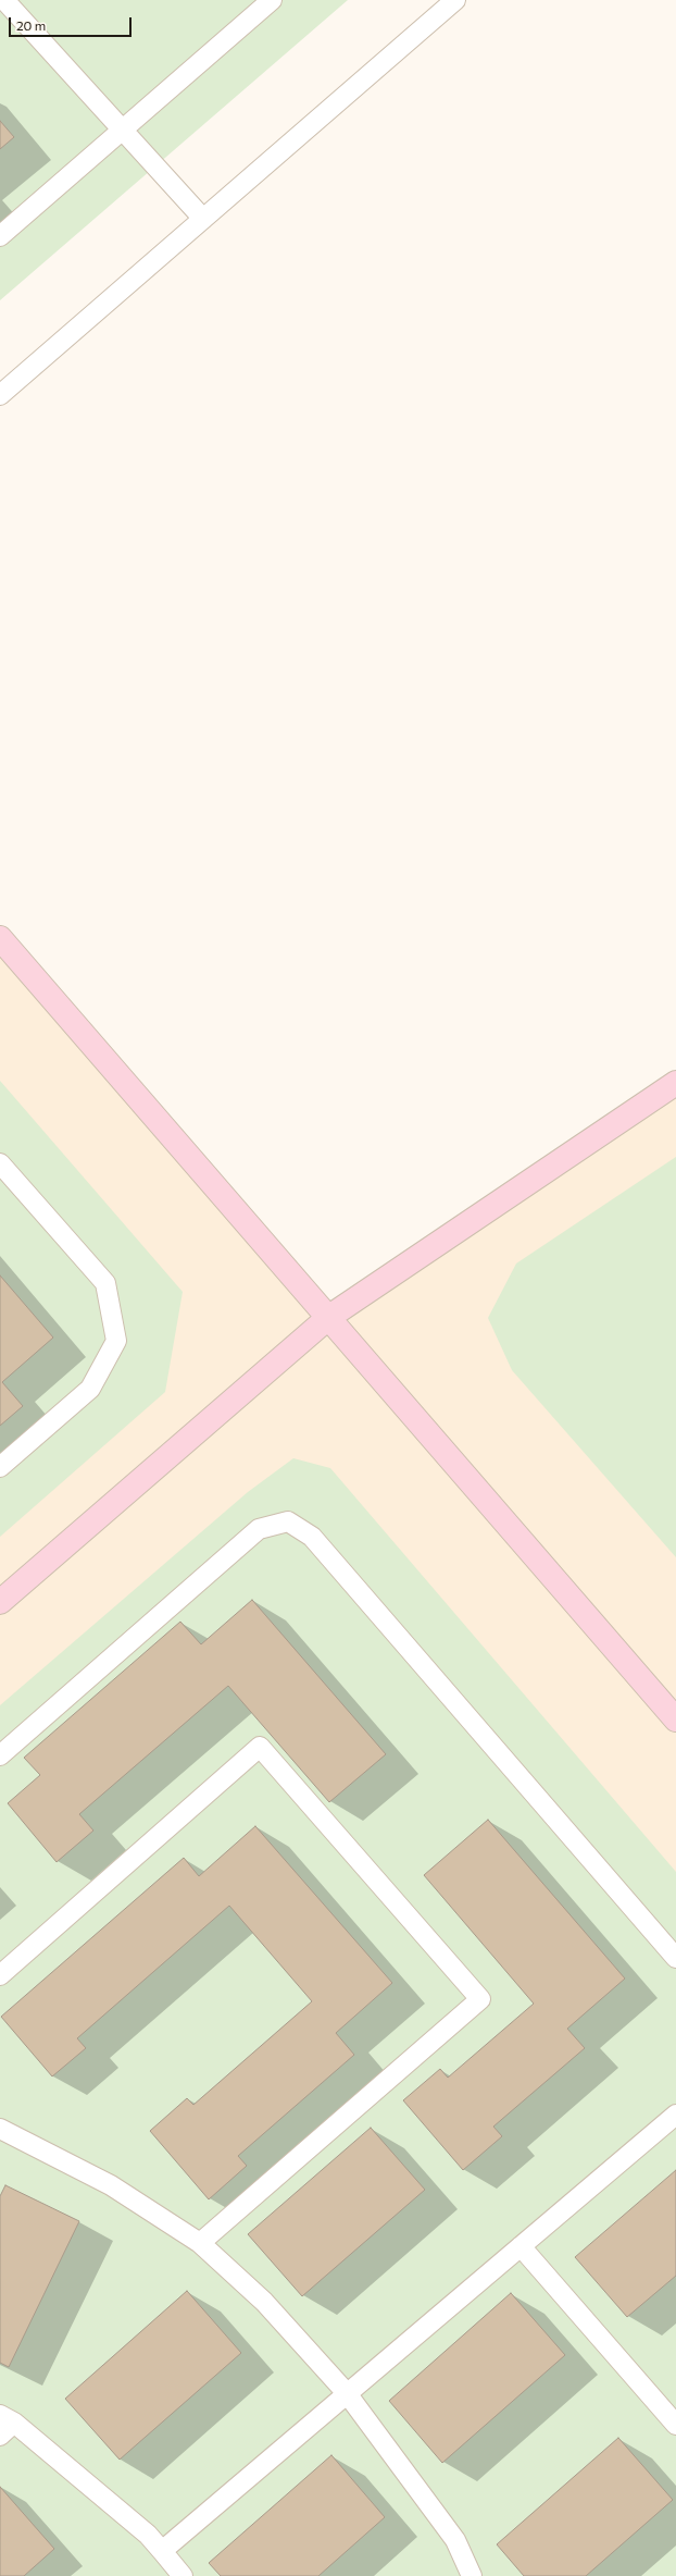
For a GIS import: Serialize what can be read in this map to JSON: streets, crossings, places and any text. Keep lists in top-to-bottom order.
{
  "scale_bar": "20 m"
}
